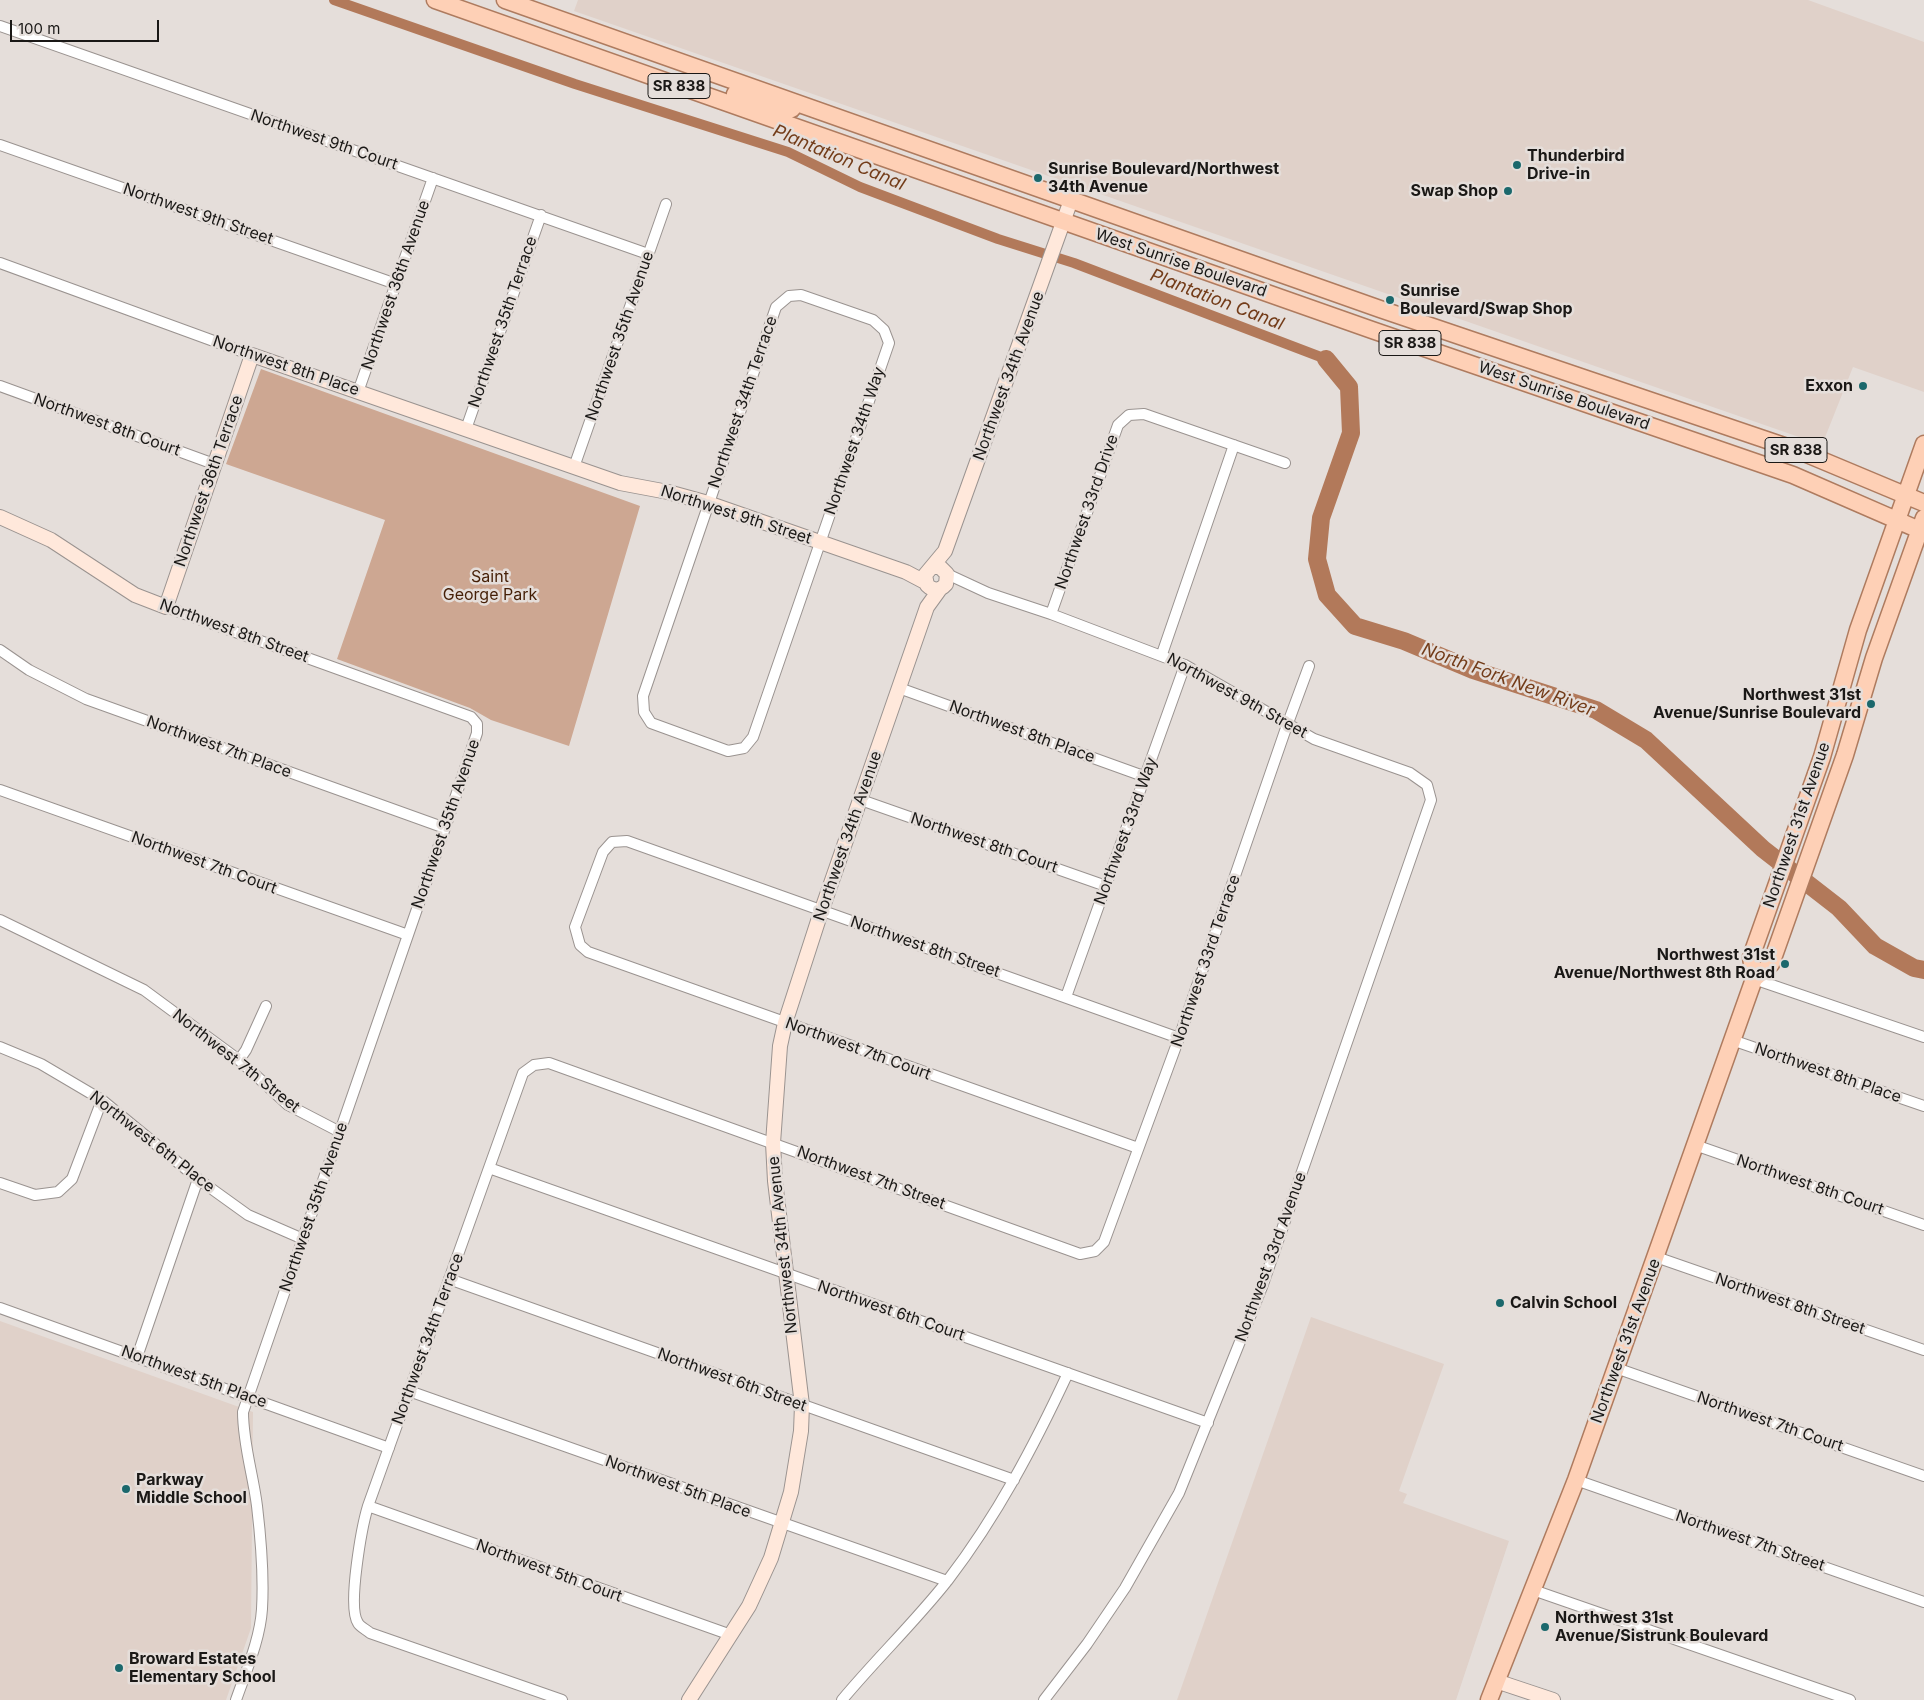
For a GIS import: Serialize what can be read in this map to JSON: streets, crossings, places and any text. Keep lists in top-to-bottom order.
{
  "streets": {
    "main road": ["SR 838", "West Sunrise Boulevard", "Northwest 31st Avenue"],
    "street": [
      "Northwest 9th Court",
      "Northwest 9th Street",
      "Northwest 36th Avenue",
      "Northwest 35th Terrace",
      "Northwest 35th Avenue",
      "Northwest 8th Place",
      "Northwest 34th Avenue",
      "Northwest 34th Terrace",
      "Northwest 8th Court",
      "Northwest 34th Way",
      "Northwest 36th Terrace",
      "Northwest 33rd Drive",
      "Northwest 8th Street",
      "Northwest 7th Place",
      "Northwest 33rd Way",
      "Northwest 7th Court",
      "Northwest 33rd Terrace",
      "Northwest 7th Street",
      "Northwest 6th Place",
      "Northwest 33rd Avenue",
      "Northwest 6th Court",
      "Northwest 5th Place",
      "Northwest 6th Street",
      "Northwest 5th Court"
    ]
  },
  "crossings": [
    ["Northwest 9th Court", "Northwest 36th Avenue"],
    ["Northwest 9th Court", "Northwest 35th Terrace"],
    ["Northwest 9th Court", "Northwest 35th Avenue"],
    ["Northwest 9th Street", "Northwest 36th Avenue"],
    ["Northwest 9th Street", "Northwest 35th Avenue"],
    ["Northwest 9th Street", "Northwest 8th Place"],
    ["Northwest 9th Street", "Northwest 34th Avenue"],
    ["Northwest 9th Street", "Northwest 34th Terrace"],
    ["Northwest 9th Street", "Northwest 34th Way"],
    ["Northwest 9th Street", "Northwest 33rd Drive"],
    ["Northwest 9th Street", "Northwest 33rd Way"],
    ["Northwest 9th Street", "Northwest 33rd Terrace"],
    ["Northwest 9th Street", "Northwest 33rd Avenue"],
    ["West Sunrise Boulevard", "Northwest 34th Avenue"],
    ["West Sunrise Boulevard", "Northwest 31st Avenue"],
    ["Northwest 36th Avenue", "Northwest 8th Place"],
    ["Northwest 35th Terrace", "Northwest 8th Place"],
    ["Northwest 35th Avenue", "Northwest 8th Place"],
    ["Northwest 35th Avenue", "Northwest 8th Street"],
    ["Northwest 35th Avenue", "Northwest 7th Place"],
    ["Northwest 35th Avenue", "Northwest 7th Court"],
    ["Northwest 35th Avenue", "Northwest 7th Street"],
    ["Northwest 35th Avenue", "Northwest 6th Place"],
    ["Northwest 35th Avenue", "Northwest 5th Place"],
    ["Northwest 8th Place", "Northwest 34th Avenue"],
    ["Northwest 8th Place", "Northwest 36th Terrace"],
    ["Northwest 8th Place", "Northwest 31st Avenue"],
    ["Northwest 8th Place", "Northwest 33rd Way"],
    ["Northwest 34th Avenue", "Northwest 8th Court"],
    ["Northwest 34th Avenue", "Northwest 8th Street"],
    ["Northwest 34th Avenue", "Northwest 7th Court"],
    ["Northwest 34th Avenue", "Northwest 7th Street"],
    ["Northwest 34th Avenue", "Northwest 6th Court"],
    ["Northwest 34th Avenue", "Northwest 5th Place"],
    ["Northwest 34th Avenue", "Northwest 6th Street"],
    ["Northwest 34th Avenue", "Northwest 5th Court"],
    ["Northwest 34th Terrace", "Northwest 34th Way"],
    ["Northwest 34th Terrace", "Northwest 7th Street"],
    ["Northwest 34th Terrace", "Northwest 6th Court"],
    ["Northwest 34th Terrace", "Northwest 5th Place"],
    ["Northwest 34th Terrace", "Northwest 6th Street"],
    ["Northwest 34th Terrace", "Northwest 5th Court"],
    ["Northwest 8th Court", "Northwest 36th Terrace"],
    ["Northwest 8th Court", "Northwest 31st Avenue"],
    ["Northwest 8th Court", "Northwest 33rd Way"],
    ["Northwest 36th Terrace", "Northwest 8th Street"],
    ["Northwest 8th Street", "Northwest 31st Avenue"],
    ["Northwest 8th Street", "Northwest 33rd Way"],
    ["Northwest 8th Street", "Northwest 7th Court"],
    ["Northwest 8th Street", "Northwest 33rd Terrace"],
    ["Northwest 31st Avenue", "Northwest 7th Court"],
    ["Northwest 31st Avenue", "Northwest 7th Street"],
    ["Northwest 7th Court", "Northwest 33rd Terrace"],
    ["Northwest 33rd Terrace", "Northwest 7th Street"],
    ["Northwest 33rd Avenue", "Northwest 6th Court"]
  ],
  "water": ["Plantation Canal", "North Fork New River"],
  "parks": ["Saint George Park"],
  "places": [
    "Thunderbird Drive-in",
    "Sunrise Boulevard/Northwest 34th Avenue",
    "Swap Shop",
    "Sunrise Boulevard/Swap Shop",
    "Exxon",
    "Northwest 31st Avenue/Sunrise Boulevard",
    "Northwest 31st Avenue/Northwest 8th Road",
    "Calvin School",
    "Parkway Middle School",
    "Northwest 31st Avenue/Sistrunk Boulevard",
    "Broward Estates Elementary School"
  ],
  "scale_bar": "100 m"
}
